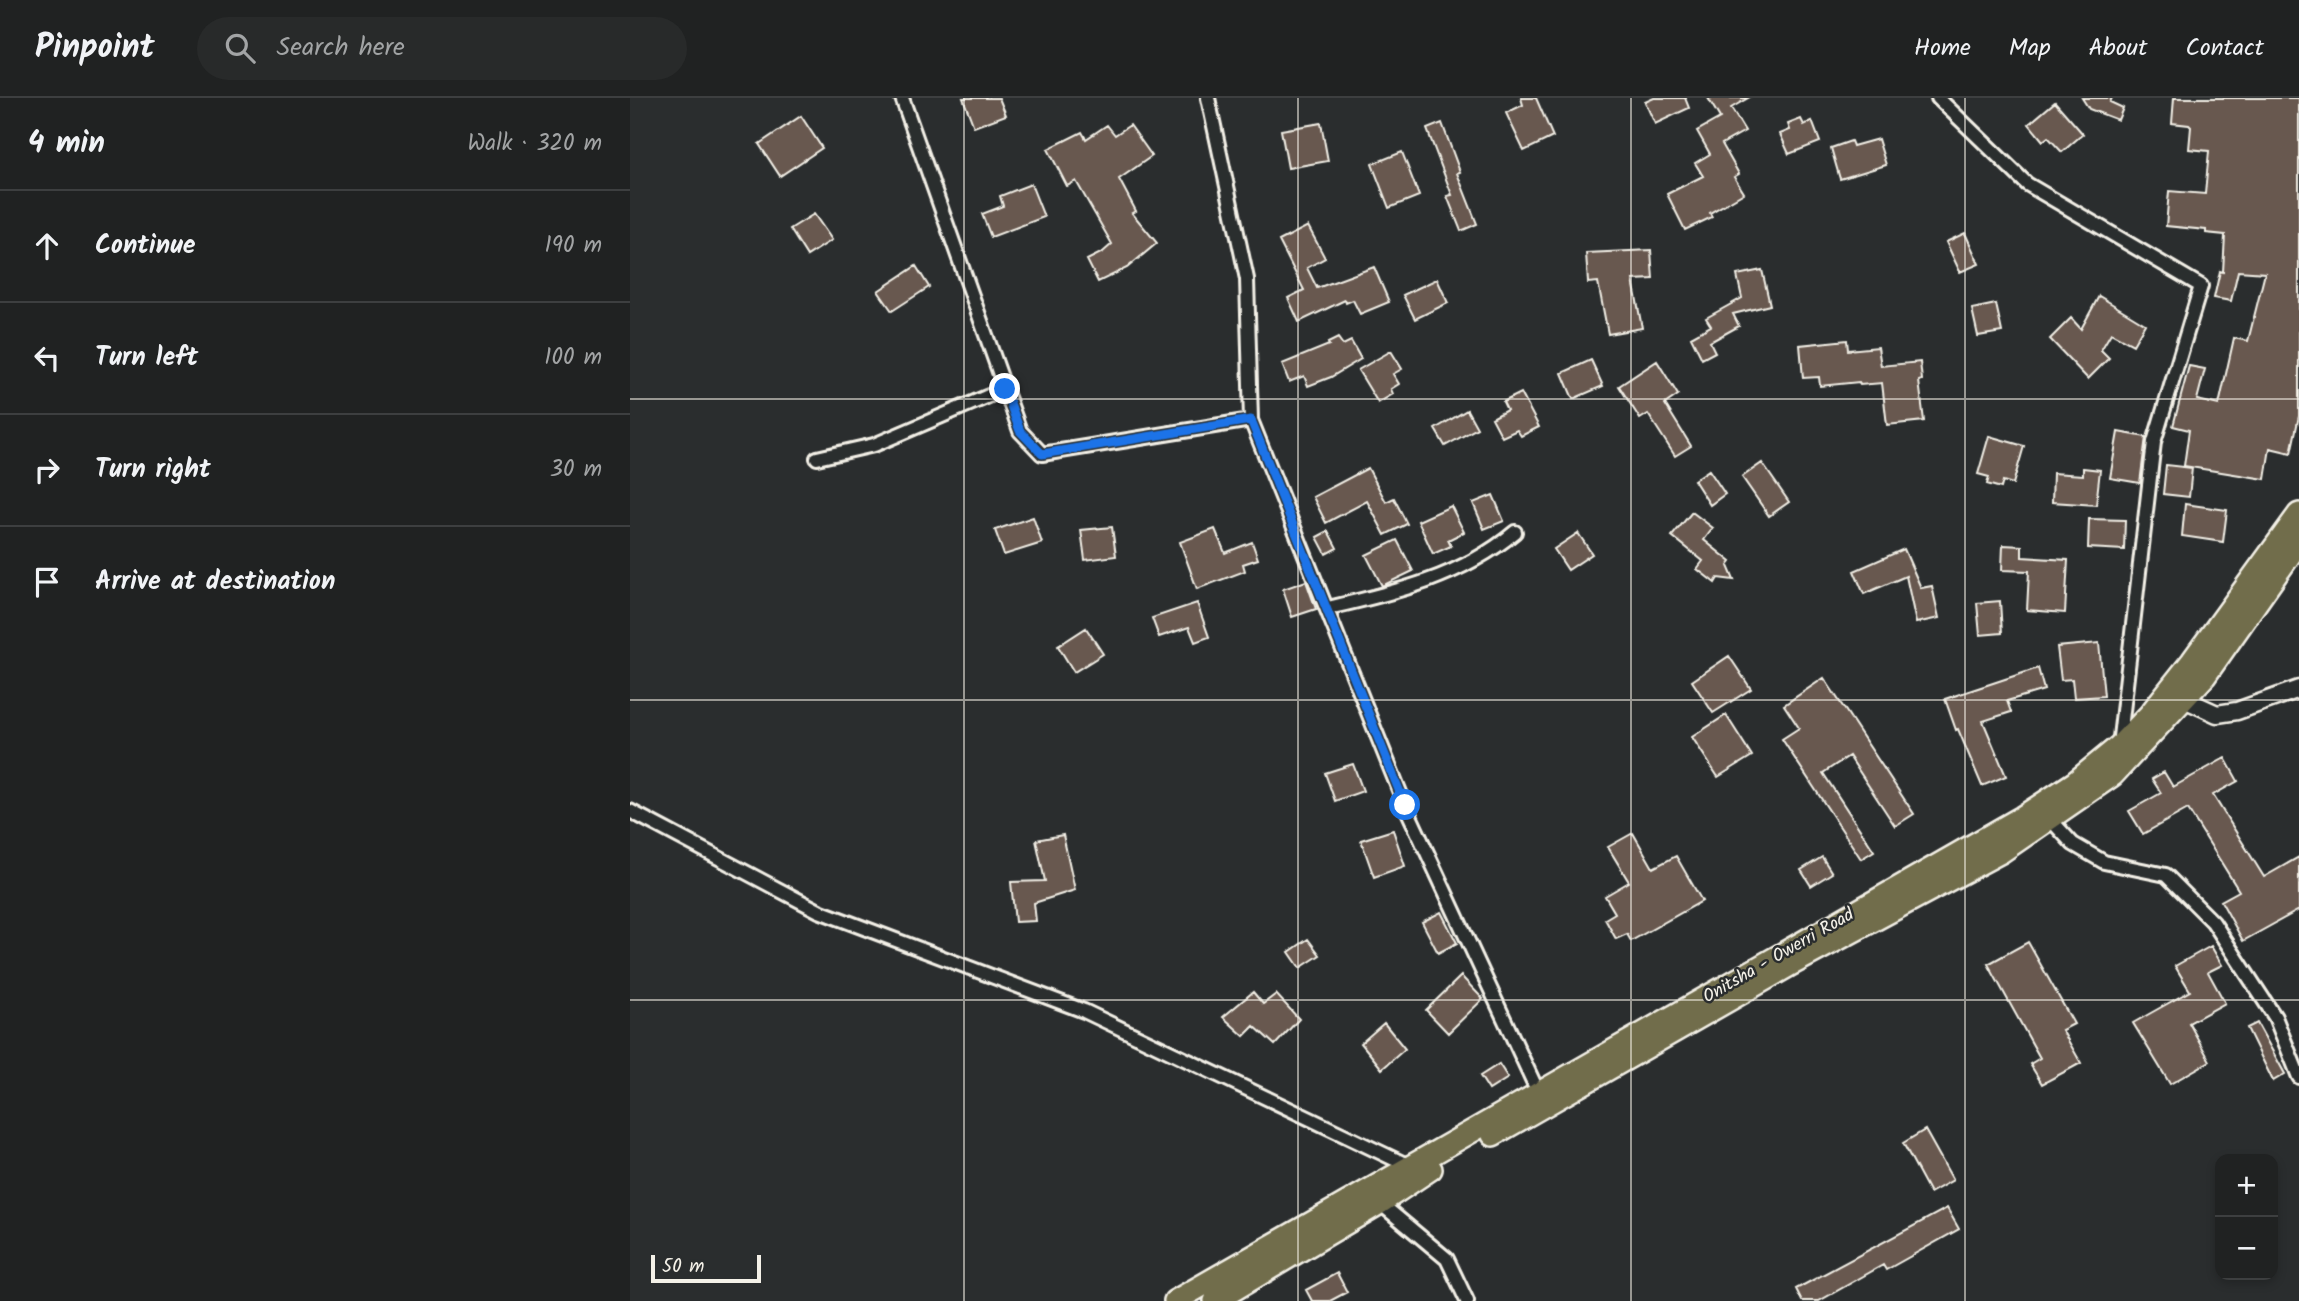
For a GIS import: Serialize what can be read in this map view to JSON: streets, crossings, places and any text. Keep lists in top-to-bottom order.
{
  "streets": {
    "highway": ["Onitsha - Owerri Road"]
  },
  "scale_bar": "50 m",
  "page": {
    "header": "Pinpoint",
    "search": "Search here",
    "nav": [
      "Home",
      "Map",
      "About",
      "Contact"
    ],
    "heading": ["4 min", "Walk · 320 m"],
    "list": [
      ["Continue", "190 m"],
      ["Turn left", "100 m"],
      ["Turn right", "30 m"],
      "Arrive at destination"
    ],
    "map_buttons": ["+", "−"],
    "scale": "50 m"
  }
}
